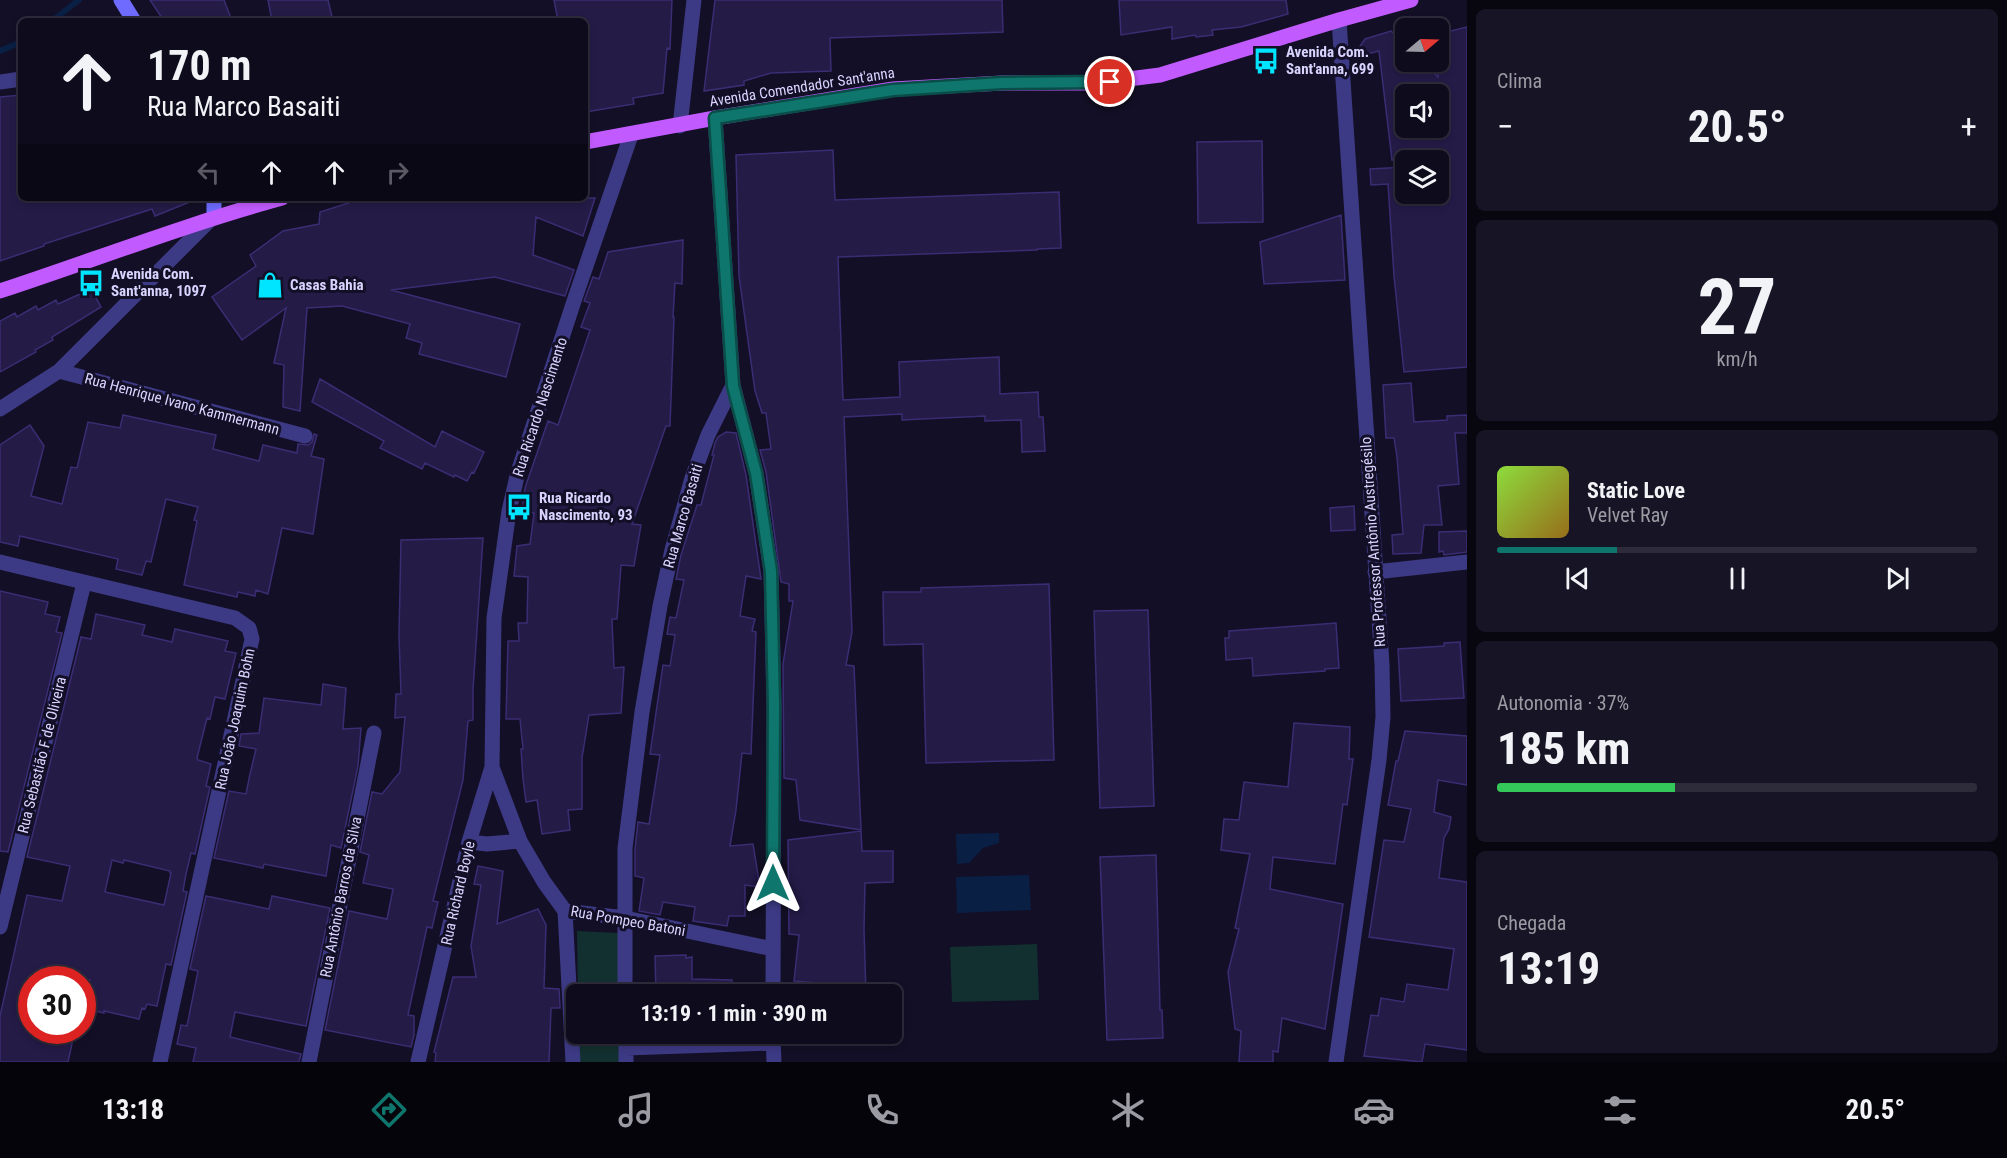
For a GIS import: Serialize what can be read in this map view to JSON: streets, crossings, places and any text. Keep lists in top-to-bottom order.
{
  "streets": {
    "main road": ["Avenida Comendador Sant'anna"],
    "street": [
      "Rua Henrique Ivano Kammermann",
      "Rua Ricardo Nascimento",
      "Rua Marco Basaiti",
      "Rua Professor Antônio Austregésilo",
      "Rua João Joaquim Bohn",
      "Rua Sebastião F de Oliveira",
      "Rua Richard Boyle",
      "Rua Antônio Barros da Silva",
      "Rua Pompeo Batoni"
    ]
  },
  "crossings": [
    ["Avenida Comendador Sant'anna", "Rua Ricardo Nascimento"],
    ["Avenida Comendador Sant'anna", "Rua Professor Antônio Austregésilo"],
    ["Rua Ricardo Nascimento", "Rua Richard Boyle"],
    ["Rua Marco Basaiti", "Rua Pompeo Batoni"],
    ["Rua João Joaquim Bohn", "Rua Sebastião F de Oliveira"],
    ["Rua Richard Boyle", "Rua Pompeo Batoni"]
  ],
  "places": {
    "bus stop": ["Avenida Com. Sant'anna, 699", "Avenida Com. Sant'anna, 1097", "Rua Ricardo Nascimento, 93"],
    "shop": ["Casas Bahia"]
  },
  "north": "right",
  "page": {
    "tile": [
      "Clima",
      ["27", "km/h"],
      ["Autonomia · 37%", "185 km"],
      ["Chegada", "13:19"]
    ],
    "turn": ["170 m", "Rua Marco Basaiti"],
    "heat": ["−", "20.5°", "+"],
    "song": ["Static Love", "Velvet Ray"],
    "limit": "30",
    "trip": "13:19 · 1 min · 390 m",
    "tabs": ["13:18", "20.5°"]
  }
}
